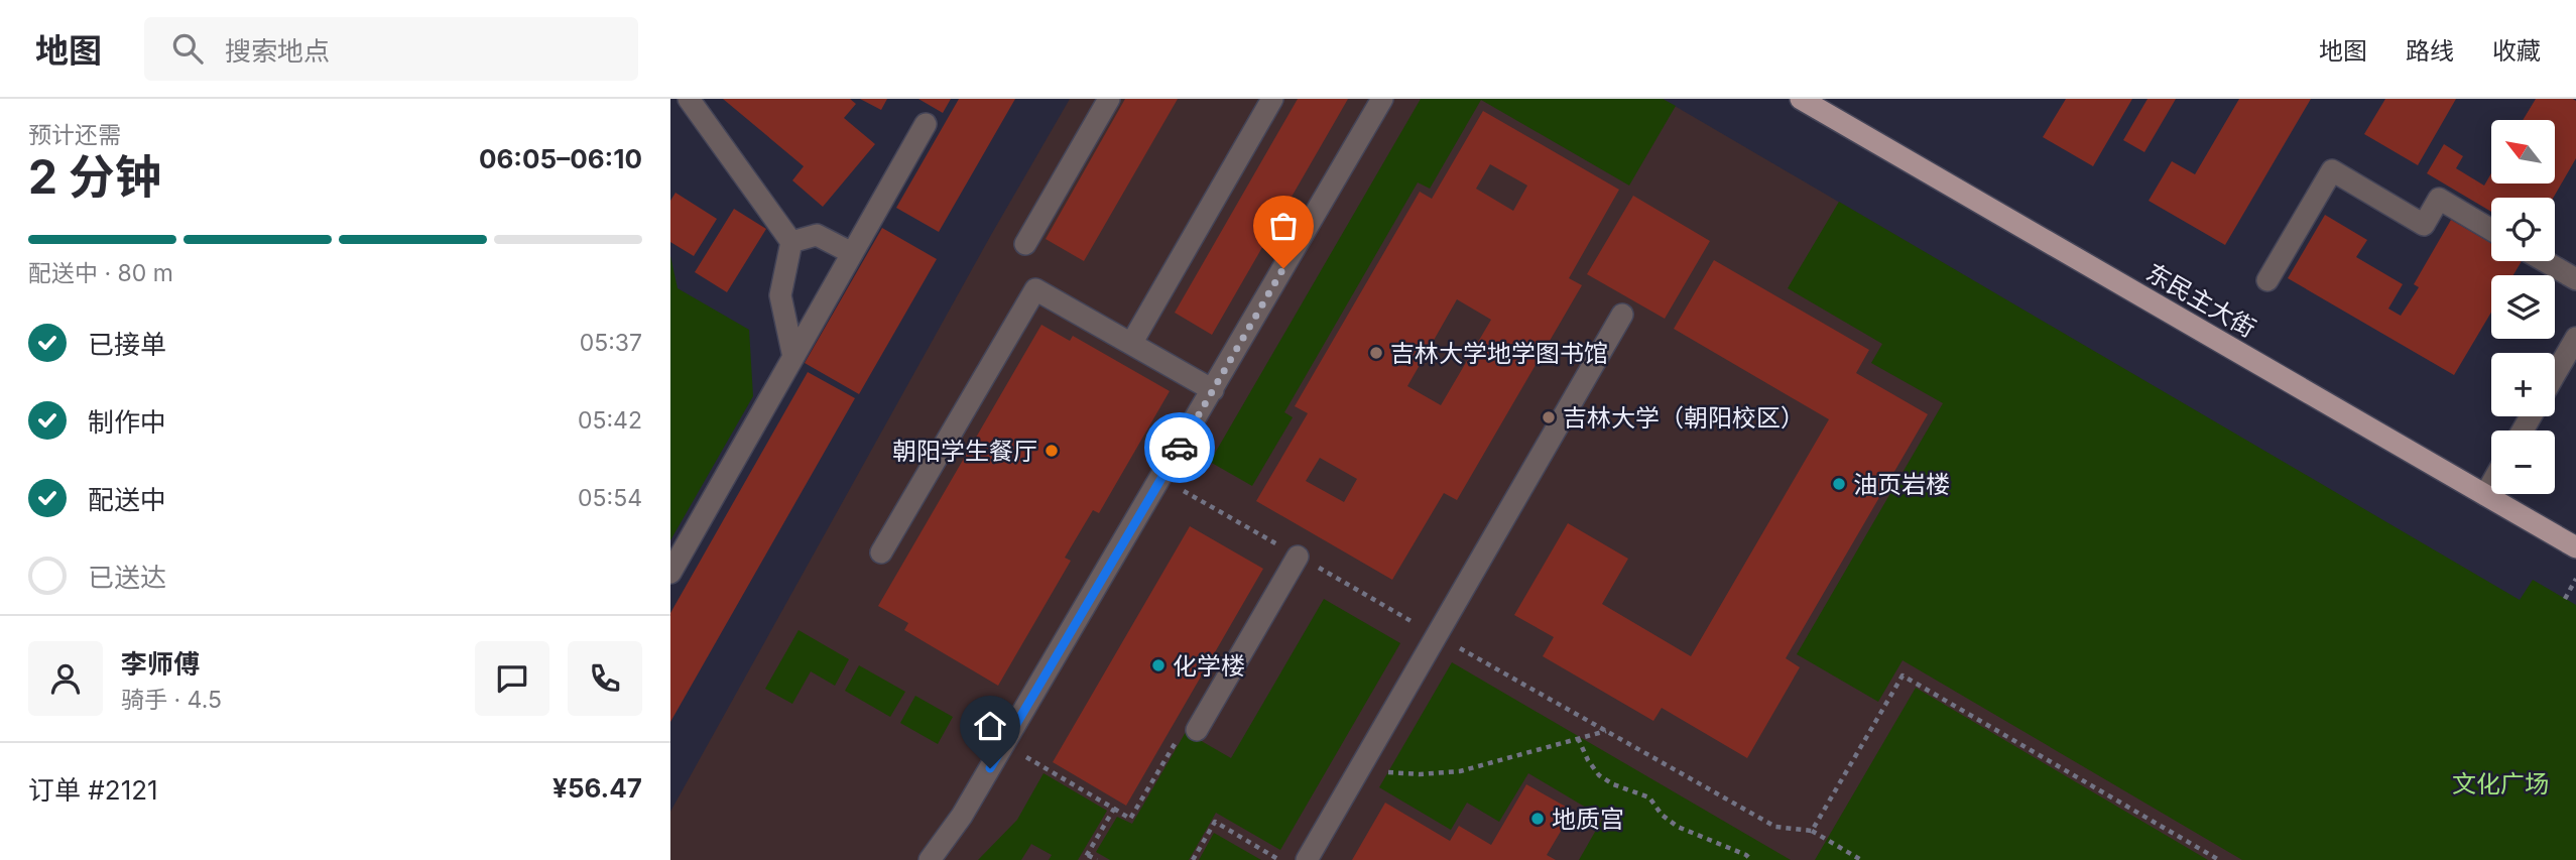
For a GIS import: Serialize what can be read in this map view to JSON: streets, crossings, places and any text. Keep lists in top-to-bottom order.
{
  "streets": {
    "main road": ["东民主大街"]
  },
  "parks": ["文化广场"],
  "places": [
    "吉林大学地学图书馆",
    "吉林大学（朝阳校区）",
    "朝阳学生餐厅",
    "油页岩楼",
    "化学楼",
    "地质宫"
  ],
  "north": "top left",
  "page": {
    "header": "地图",
    "search": "搜索地点",
    "nav": ["地图", "路线", "收藏"],
    "heading": ["2 分钟", "预计还需", "06:05–06:10"],
    "panel": [
      "李师傅",
      "骑手 · 4.5",
      "订单 #2121",
      "¥56.47"
    ],
    "map_buttons": ["+", "−"],
    "bar": "配送中 · 80 m",
    "list": [
      ["已接单", "05:37"],
      ["制作中", "05:42"],
      ["配送中", "05:54"],
      "已送达"
    ]
  }
}
